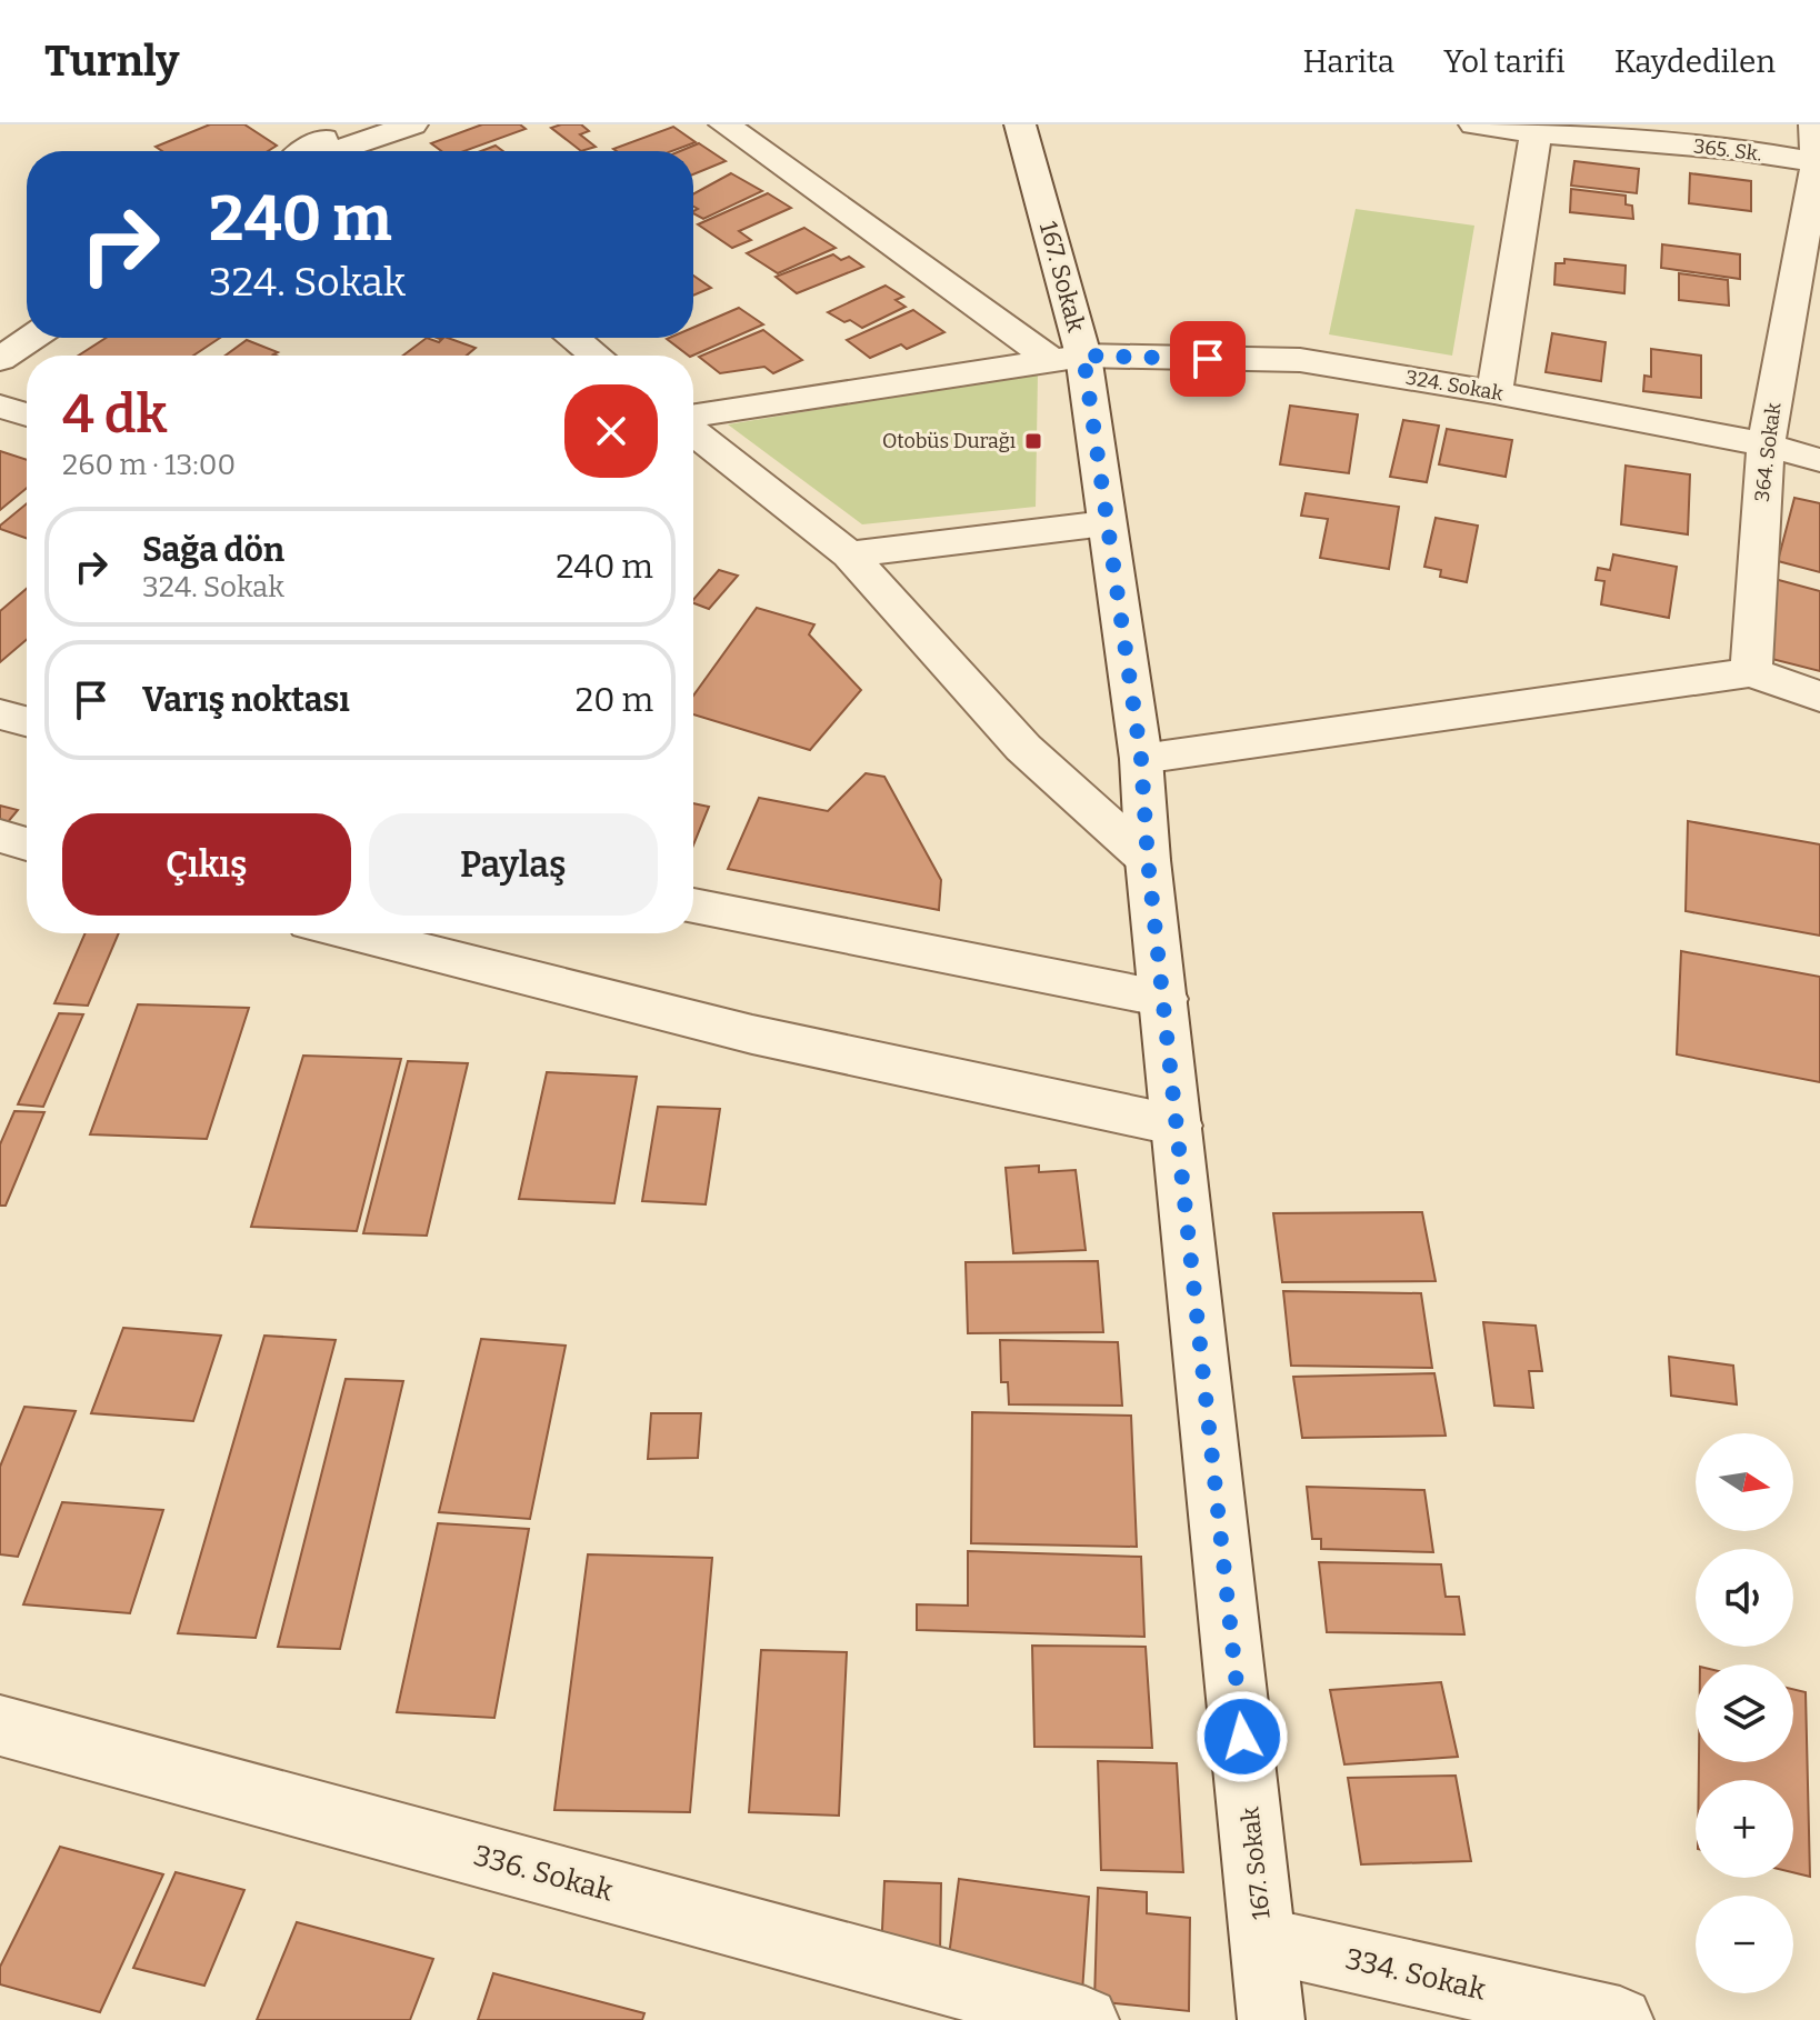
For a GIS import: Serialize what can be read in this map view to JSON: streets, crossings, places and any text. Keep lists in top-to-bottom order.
{
  "streets": {
    "street": [
      "365. Sk.",
      "167. Sokak",
      "324. Sokak",
      "364. Sokak",
      "336. Sokak",
      "334. Sokak"
    ]
  },
  "crossings": [
    ["365. Sk.", "364. Sokak"],
    ["167. Sokak", "324. Sokak"],
    ["167. Sokak", "334. Sokak"],
    ["324. Sokak", "364. Sokak"]
  ],
  "places": {
    "transit": ["Otobüs Durağı"]
  },
  "north": "right",
  "page": {
    "header": "Turnly",
    "nav": ["Harita", "Yol tarifi", "Kaydedilen"],
    "turn": ["240 m", "324. Sokak"],
    "heading": ["4 dk", "260 m · 13:00"],
    "list": [
      {
        "name": "Sağa dön",
        "note": "324. Sokak",
        "value": "240 m"
      },
      {
        "name": "Varış noktası",
        "value": "20 m"
      }
    ],
    "buttons": ["Çıkış", "Paylaş"],
    "map_buttons": ["+", "−"]
  }
}
